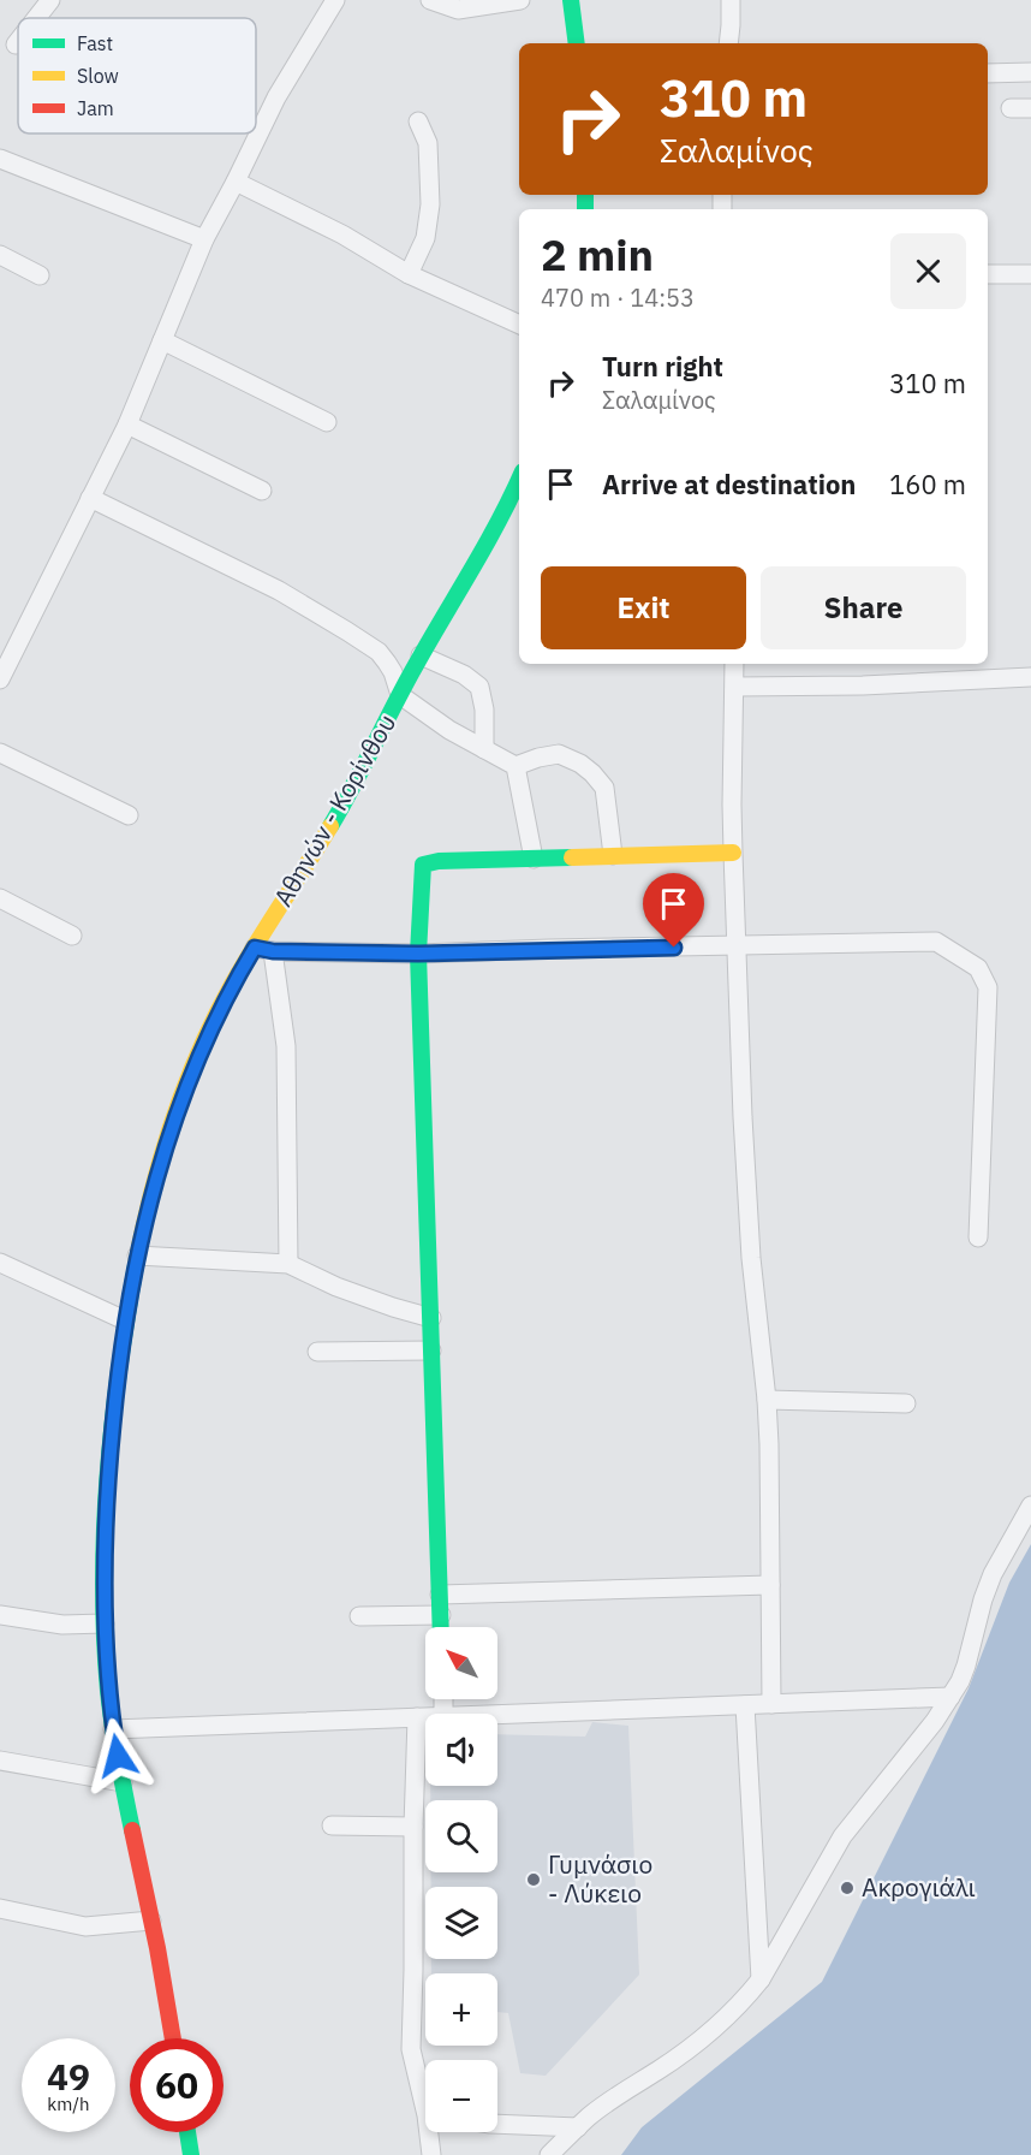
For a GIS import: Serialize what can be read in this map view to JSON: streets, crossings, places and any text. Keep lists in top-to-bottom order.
{
  "streets": {
    "main road": ["Αθηνών - Κορίνθου"]
  },
  "places": ["Γυμνάσιο - Λύκειο", "Ακρογιάλι"],
  "legend": ["Fast", "Slow", "Jam"],
  "north": "top left",
  "page": {
    "turn": ["310 m", "Σαλαμίνος"],
    "heading": ["2 min", "470 m · 14:53"],
    "list": [
      {
        "name": "Turn right",
        "note": "Σαλαμίνος",
        "value": "310 m"
      },
      {
        "name": "Arrive at destination",
        "value": "160 m"
      }
    ],
    "buttons": ["Exit", "Share"],
    "map_buttons": ["+", "−"],
    "speed": "49 km/h",
    "limit": "60"
  }
}
